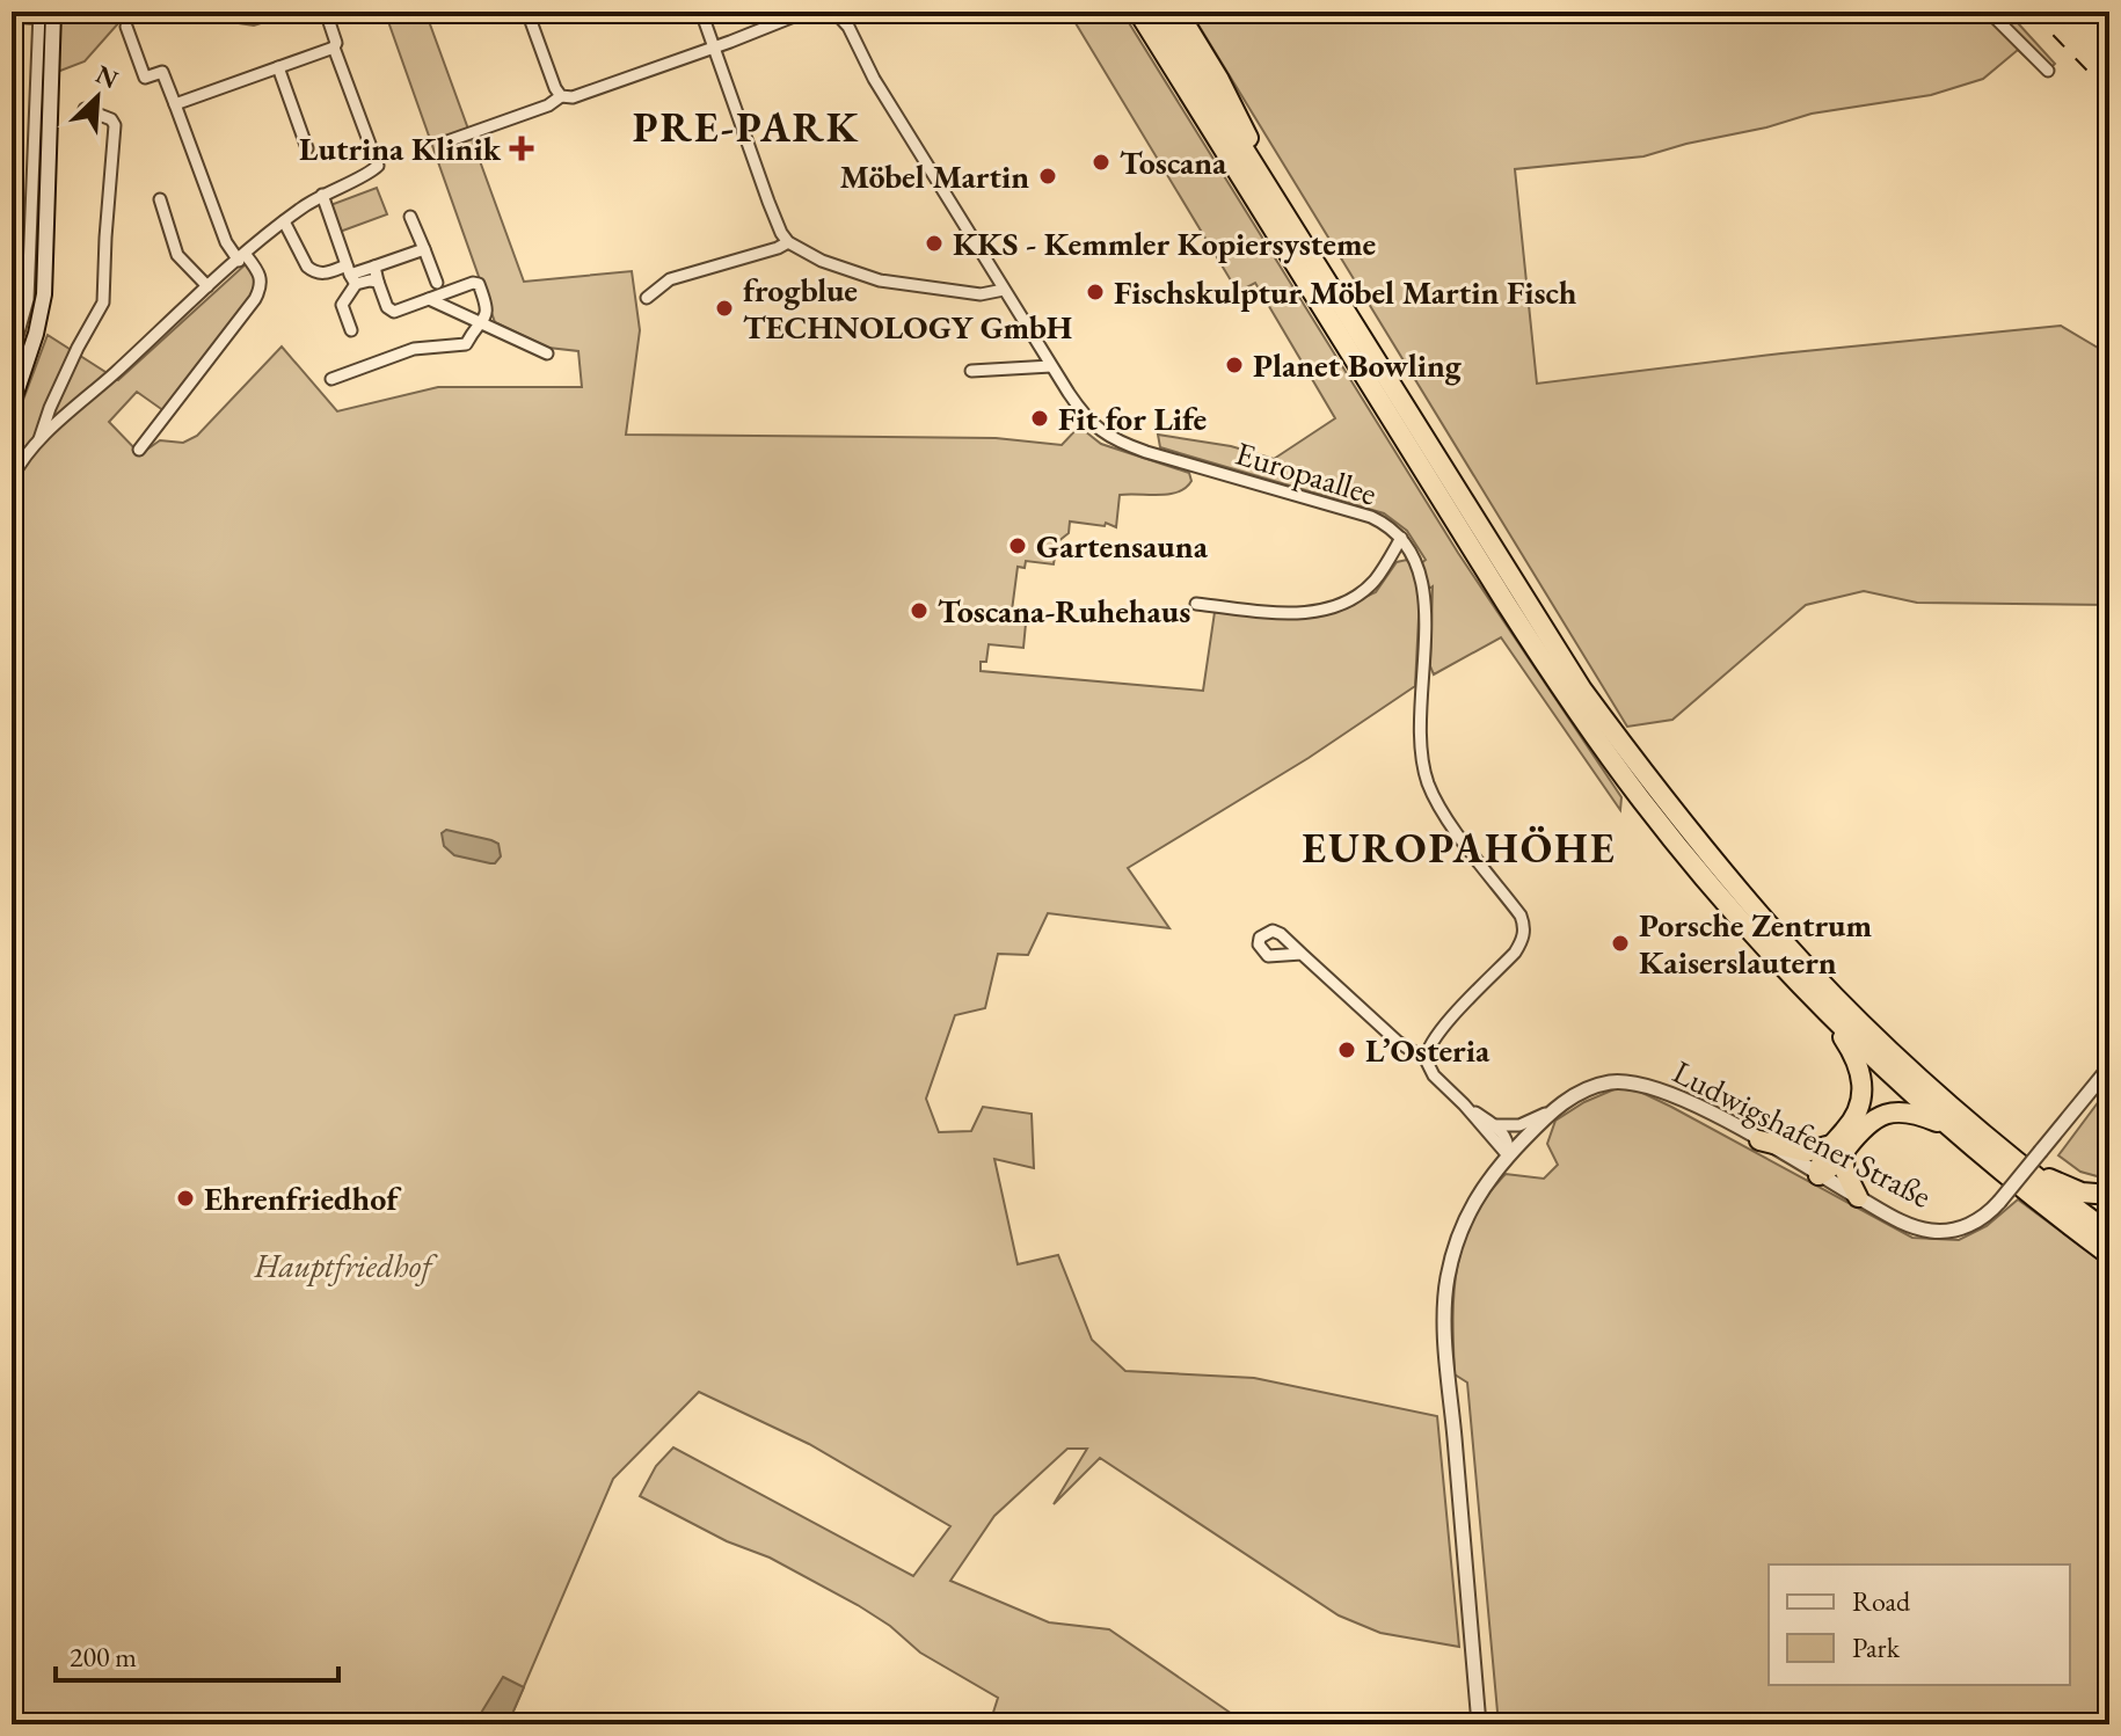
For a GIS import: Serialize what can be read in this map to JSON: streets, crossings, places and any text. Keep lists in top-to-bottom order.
{
  "streets": {
    "street": ["Europaallee", "Ludwigshafener Straße"]
  },
  "districts": ["PRE-PARK", "EUROPAHÖHE"],
  "parks": ["Hauptfriedhof"],
  "places": {
    "health": ["Lutrina Klinik"],
    "other": [
      "Toscana",
      "Möbel Martin",
      "KKS - Kemmler Kopiersysteme",
      "Fischskulptur Möbel Martin Fisch",
      "frogblue TECHNOLOGY GmbH",
      "Planet Bowling",
      "Fit for Life",
      "Gartensauna",
      "Toscana-Ruhehaus",
      "Porsche Zentrum Kaiserslautern",
      "L’Osteria",
      "Ehrenfriedhof"
    ]
  },
  "legend": ["Road", "Park"],
  "scale_bar": "200 m",
  "north": "top right"
}
